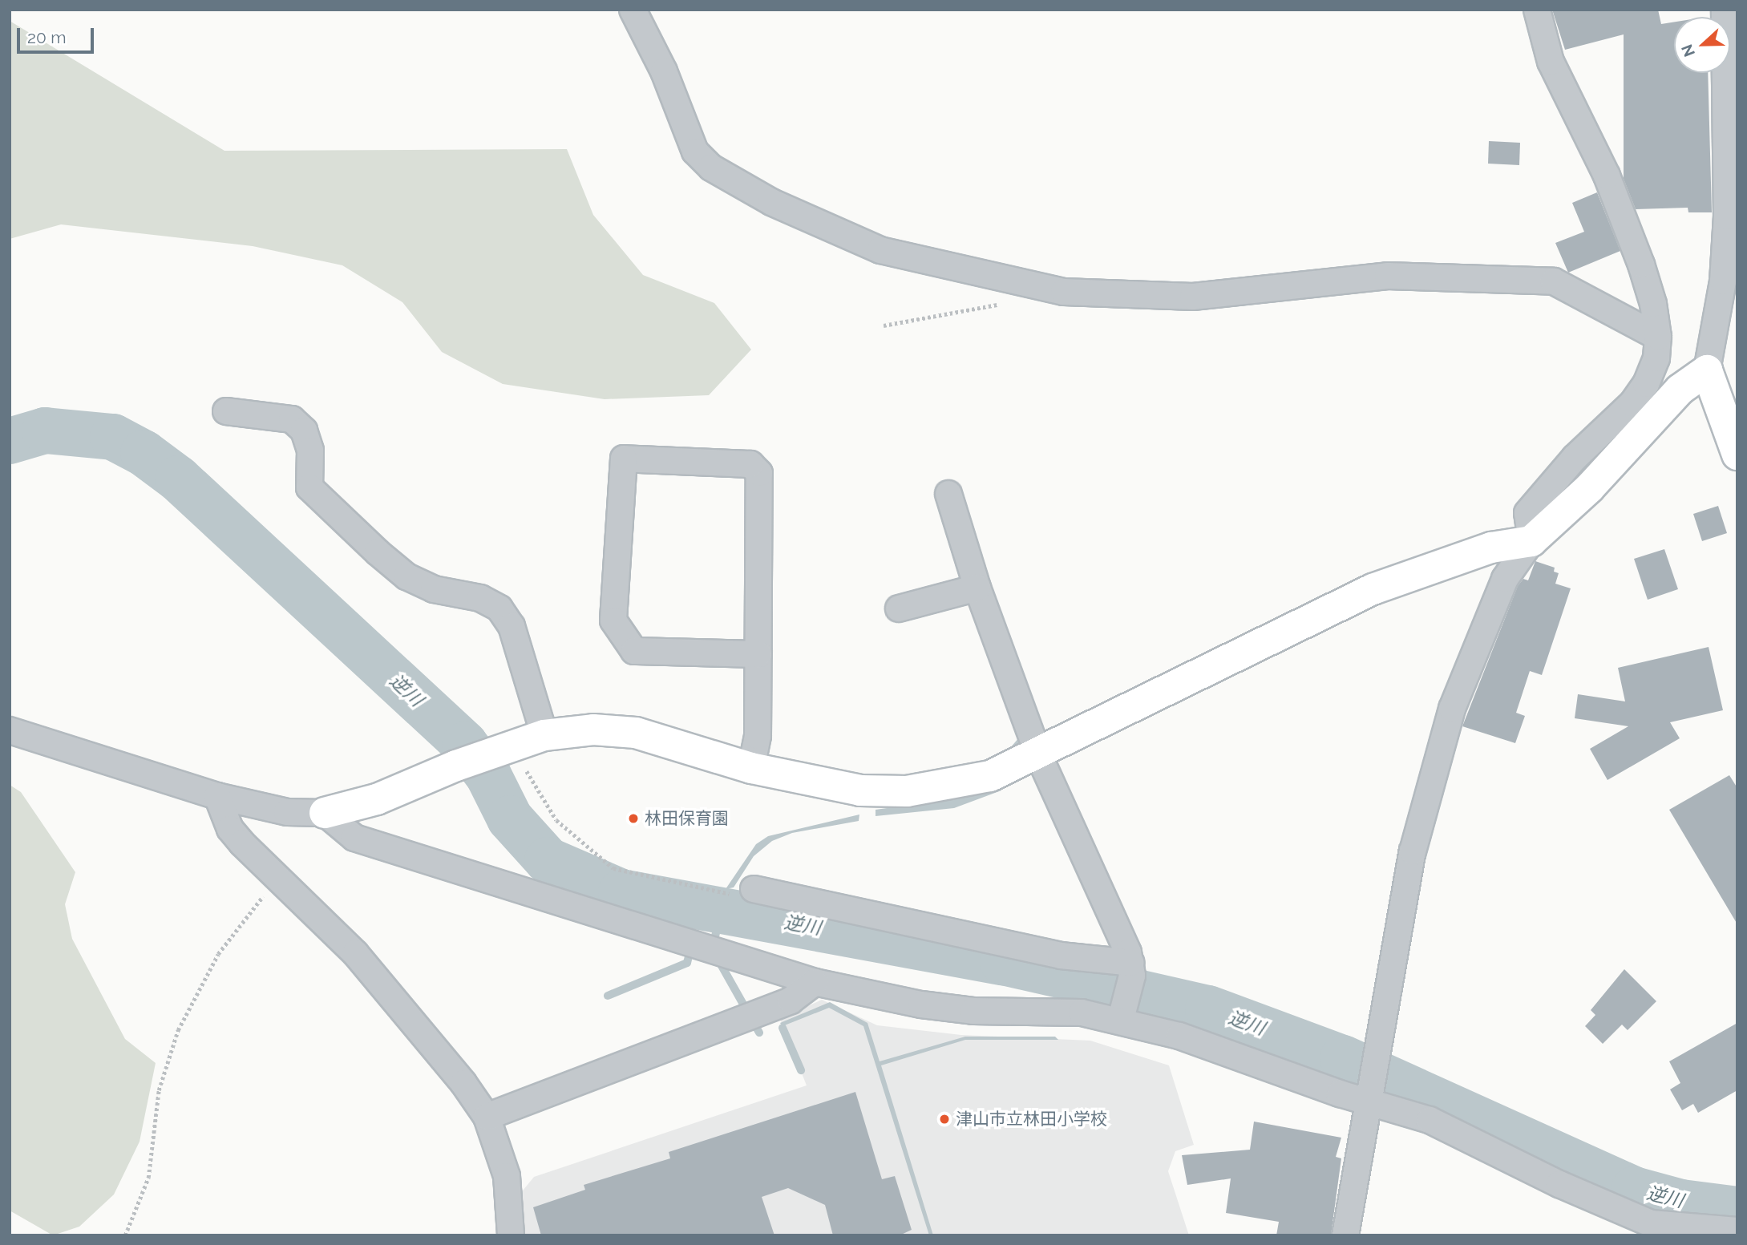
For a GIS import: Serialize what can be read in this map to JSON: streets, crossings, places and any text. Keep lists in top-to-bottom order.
{
  "water": ["逆川"],
  "places": ["林田保育園", "津山市立林田小学校"],
  "scale_bar": "20 m",
  "north": "left"
}
